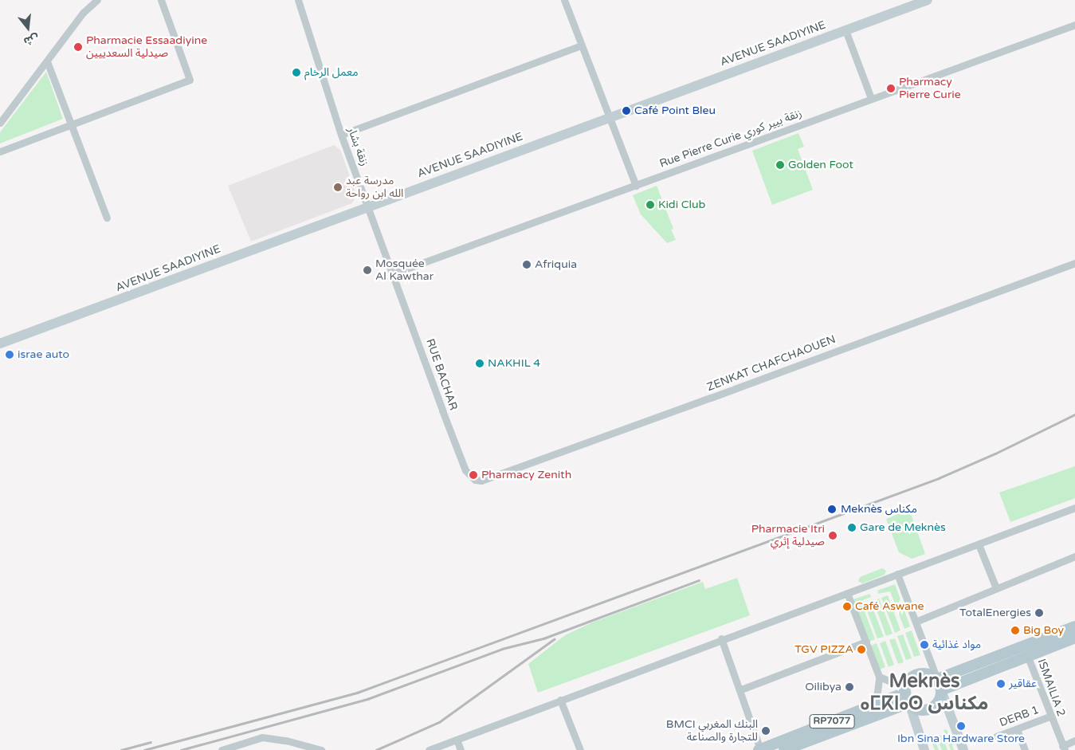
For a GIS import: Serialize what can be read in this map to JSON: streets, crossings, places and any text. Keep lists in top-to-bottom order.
{
  "streets": {
    "main road": ["AVENUE SAADIYINE", "RP7077"],
    "street": [
      "Rue Pierre Curie زنقة بيير كوري",
      "زنقة بشار",
      "ZENKAT CHAFCHAOUEN",
      "RUE BACHAR",
      "ISMAILIA 2",
      "DERB 1"
    ]
  },
  "crossings": [
    ["AVENUE SAADIYINE", "زنقة بشار"],
    ["Rue Pierre Curie زنقة بيير كوري", "زنقة بشار"],
    ["Rue Pierre Curie زنقة بيير كوري", "RUE BACHAR"],
    ["زنقة بشار", "RUE BACHAR"],
    ["ZENKAT CHAFCHAOUEN", "RUE BACHAR"],
    ["ISMAILIA 2", "DERB 1"]
  ],
  "districts": ["Meknès ⴰⵎⴽⵏⴰⵙ مكناس"],
  "places": [
    "Pharmacie Essaadiyine صيدلية السعدييين",
    "معمل الرخام",
    "Pharmacy Pierre Curie",
    "Café Point Bleu",
    "Golden Foot",
    "مدرسة عبد الله ابن رواحة",
    "Kidi Club",
    "Afriquia",
    "Mosquée Al Kawthar",
    "israe auto",
    "NAKHIL 4",
    "Pharmacy Zenith",
    "Meknès مكناس",
    "Gare de Meknès",
    "Pharmacie Itri صيدلية إثري",
    "Café Aswane",
    "TotalEnergies",
    "Big Boy",
    "مواد غذائية",
    "TGV PIZZA",
    "عقاقير",
    "Oilibya",
    "Ibn Sina Hardware Store",
    "BMCI البنك المغربي للتجارة والصناعة"
  ],
  "north": "bottom"
}
